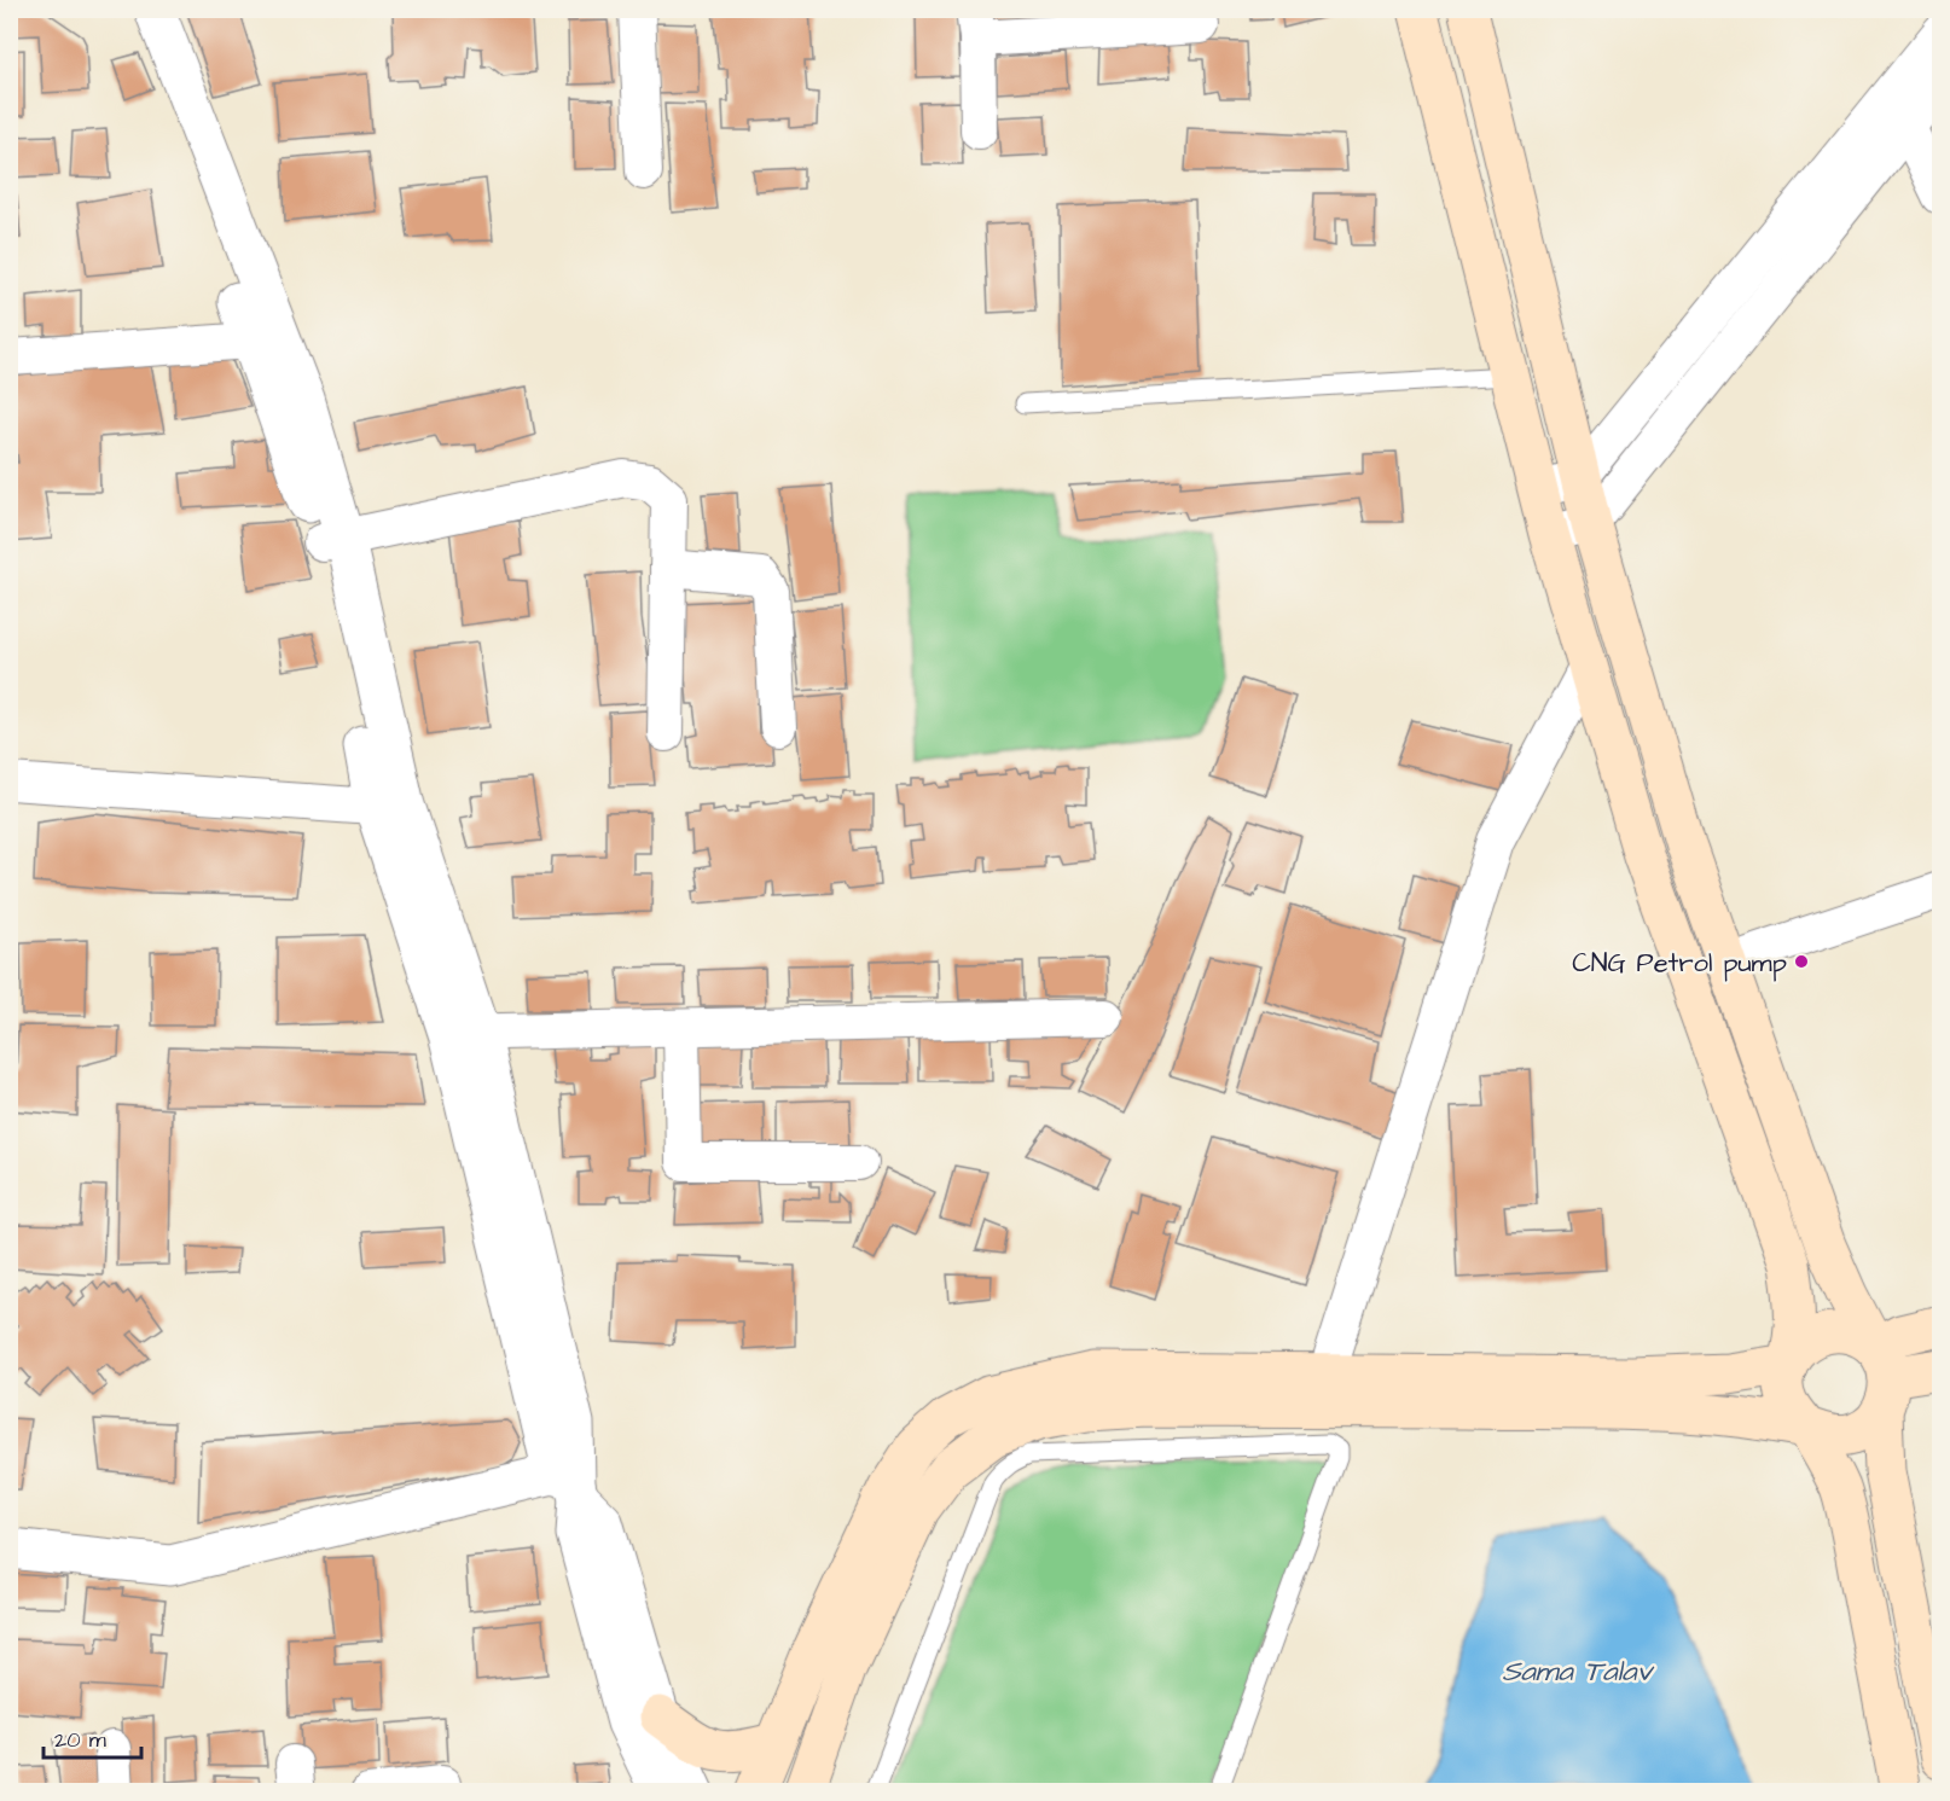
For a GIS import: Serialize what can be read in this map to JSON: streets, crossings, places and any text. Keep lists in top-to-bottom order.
{
  "water": ["Sama Talav"],
  "places": ["CNG Petrol pump"],
  "scale_bar": "20 m"
}
